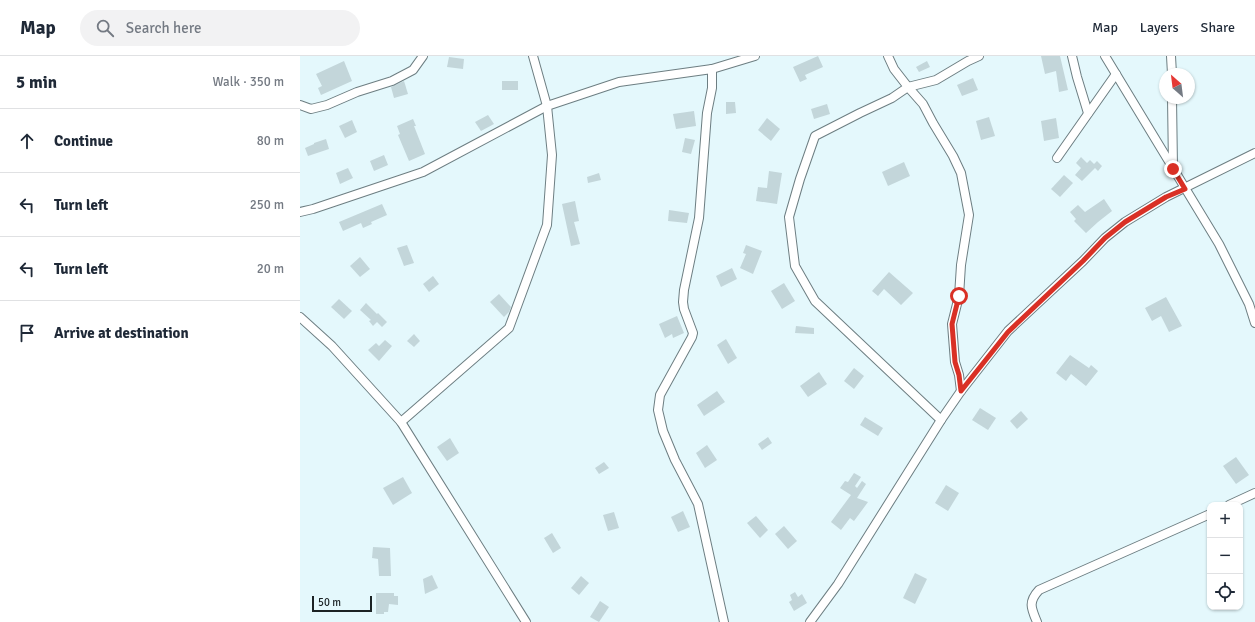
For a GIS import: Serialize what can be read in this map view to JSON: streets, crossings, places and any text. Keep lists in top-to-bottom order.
{
  "scale_bar": "50 m",
  "north": "top left",
  "page": {
    "header": "Map",
    "search": "Search here",
    "nav": ["Map", "Layers", "Share"],
    "heading": ["5 min", "Walk · 350 m"],
    "list": [
      ["Continue", "80 m"],
      ["Turn left", "250 m"],
      ["Turn left", "20 m"],
      "Arrive at destination"
    ],
    "map_buttons": ["+", "−"],
    "scale": "50 m"
  }
}
